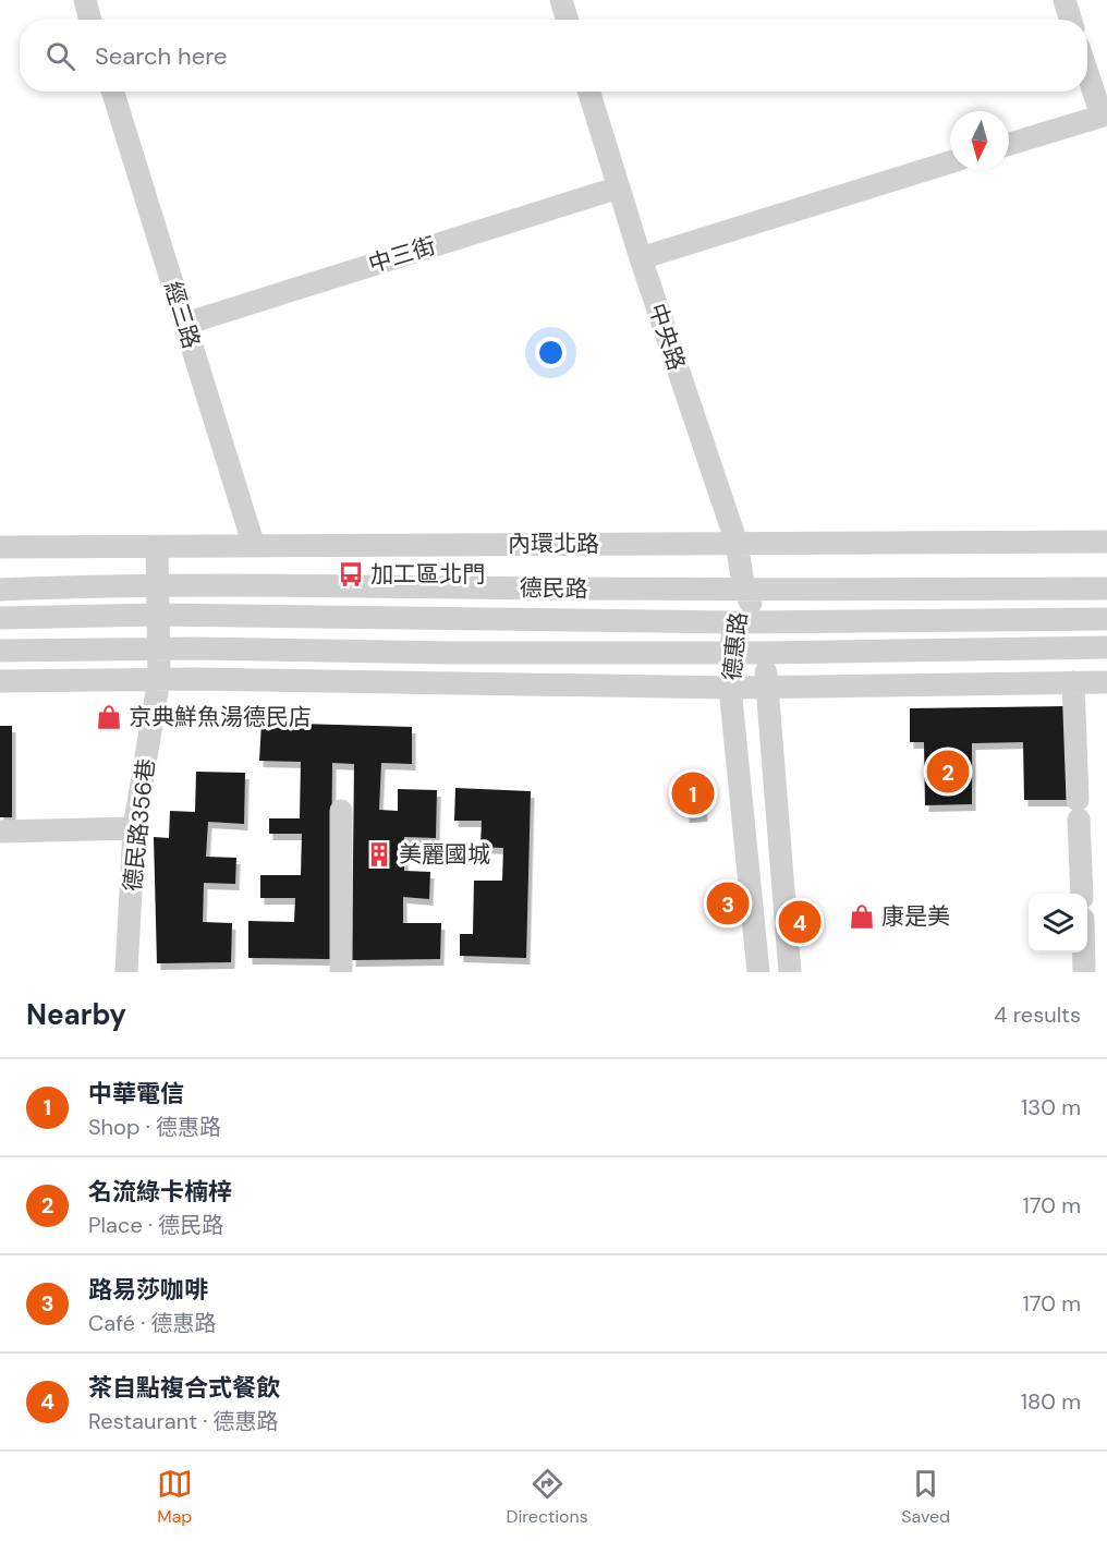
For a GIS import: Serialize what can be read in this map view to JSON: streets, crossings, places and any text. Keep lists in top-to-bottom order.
{
  "streets": {
    "street": [
      "中三街",
      "經三路",
      "中央路",
      "內環北路",
      "德民路",
      "德惠路",
      "德民路356巷"
    ]
  },
  "crossings": [
    ["中三街", "經三路"],
    ["中三街", "中央路"],
    ["經三路", "內環北路"],
    ["中央路", "內環北路"],
    ["中央路", "德民路"],
    ["中央路", "德惠路"],
    ["內環北路", "德民路356巷"],
    ["德民路", "德惠路"],
    ["德民路", "德民路356巷"]
  ],
  "places": {
    "bus stop": ["加工區北門"],
    "shop": ["京典鮮魚湯德民店", "康是美"],
    "building": ["美麗國城"]
  },
  "north": "bottom",
  "page": {
    "search": "Search here",
    "pins": [
      "2",
      "1",
      "3",
      "4"
    ],
    "heading": ["Nearby", "4 results"],
    "list": [
      {
        "mark": "1",
        "name": "中華電信",
        "note": "Shop · 德惠路",
        "value": "130 m"
      },
      {
        "mark": "2",
        "name": "名流綠卡楠梓",
        "note": "Place · 德民路",
        "value": "170 m"
      },
      {
        "mark": "3",
        "name": "路易莎咖啡",
        "note": "Café · 德惠路",
        "value": "170 m"
      },
      {
        "mark": "4",
        "name": "茶自點複合式餐飲",
        "note": "Restaurant · 德惠路",
        "value": "180 m"
      }
    ],
    "nav": ["Map", "Directions", "Saved"]
  }
}
